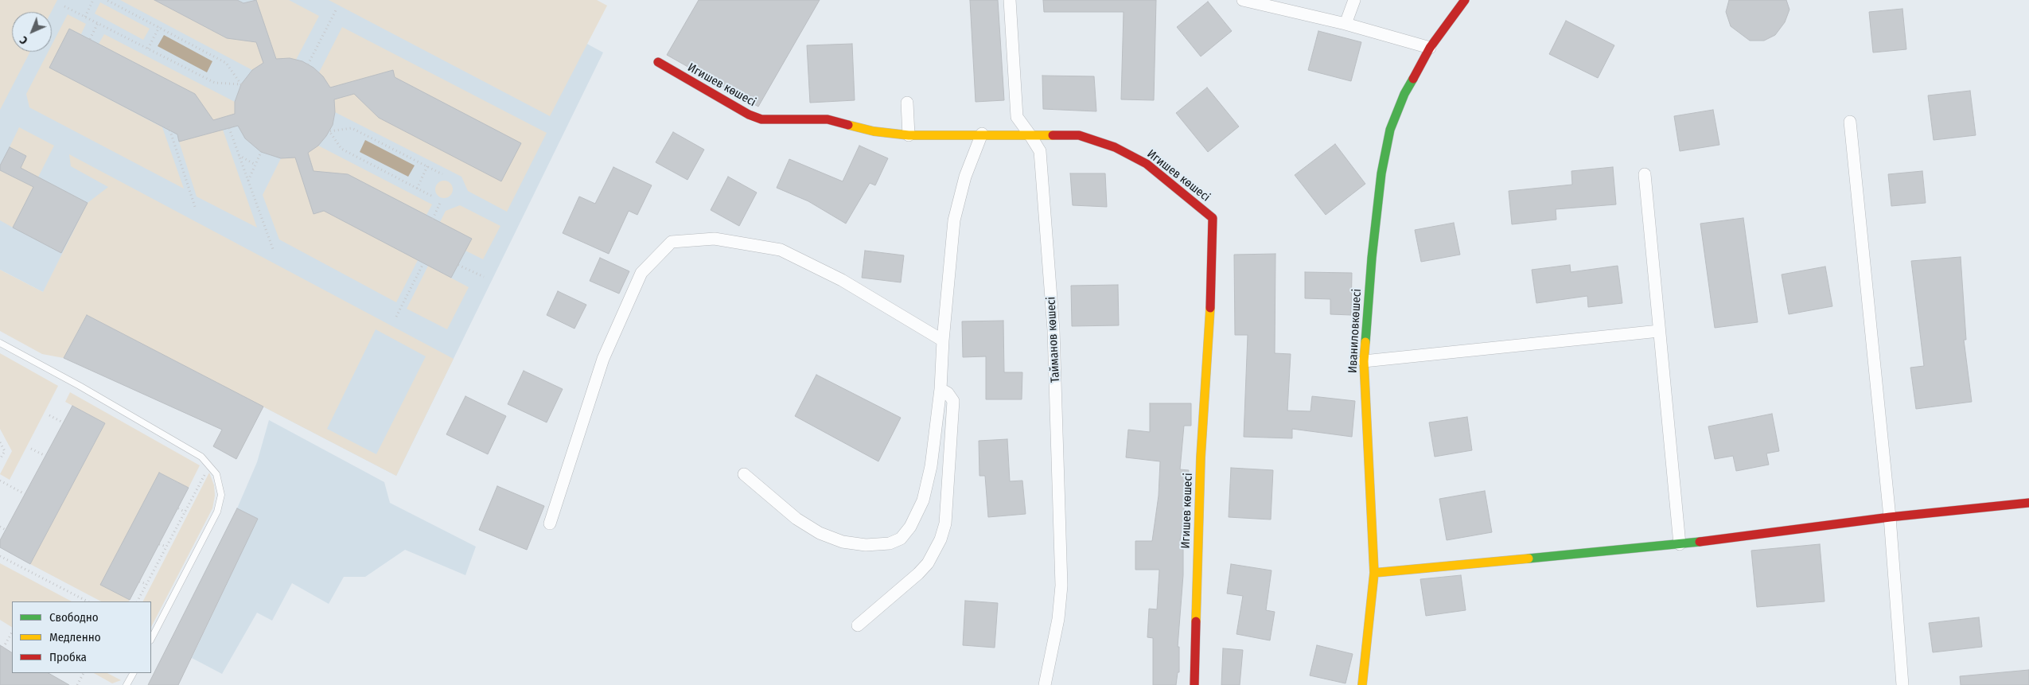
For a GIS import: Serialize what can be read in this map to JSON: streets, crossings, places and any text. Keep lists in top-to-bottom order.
{
  "streets": {
    "street": ["Игишев көшесі", "Иваниловкөшесі", "Тайманов көшесі"]
  },
  "crossings": [
    ["Игишев көшесі", "Тайманов көшесі"]
  ],
  "legend": ["Свободно", "Медленно", "Пробка"],
  "north": "bottom left"
}
